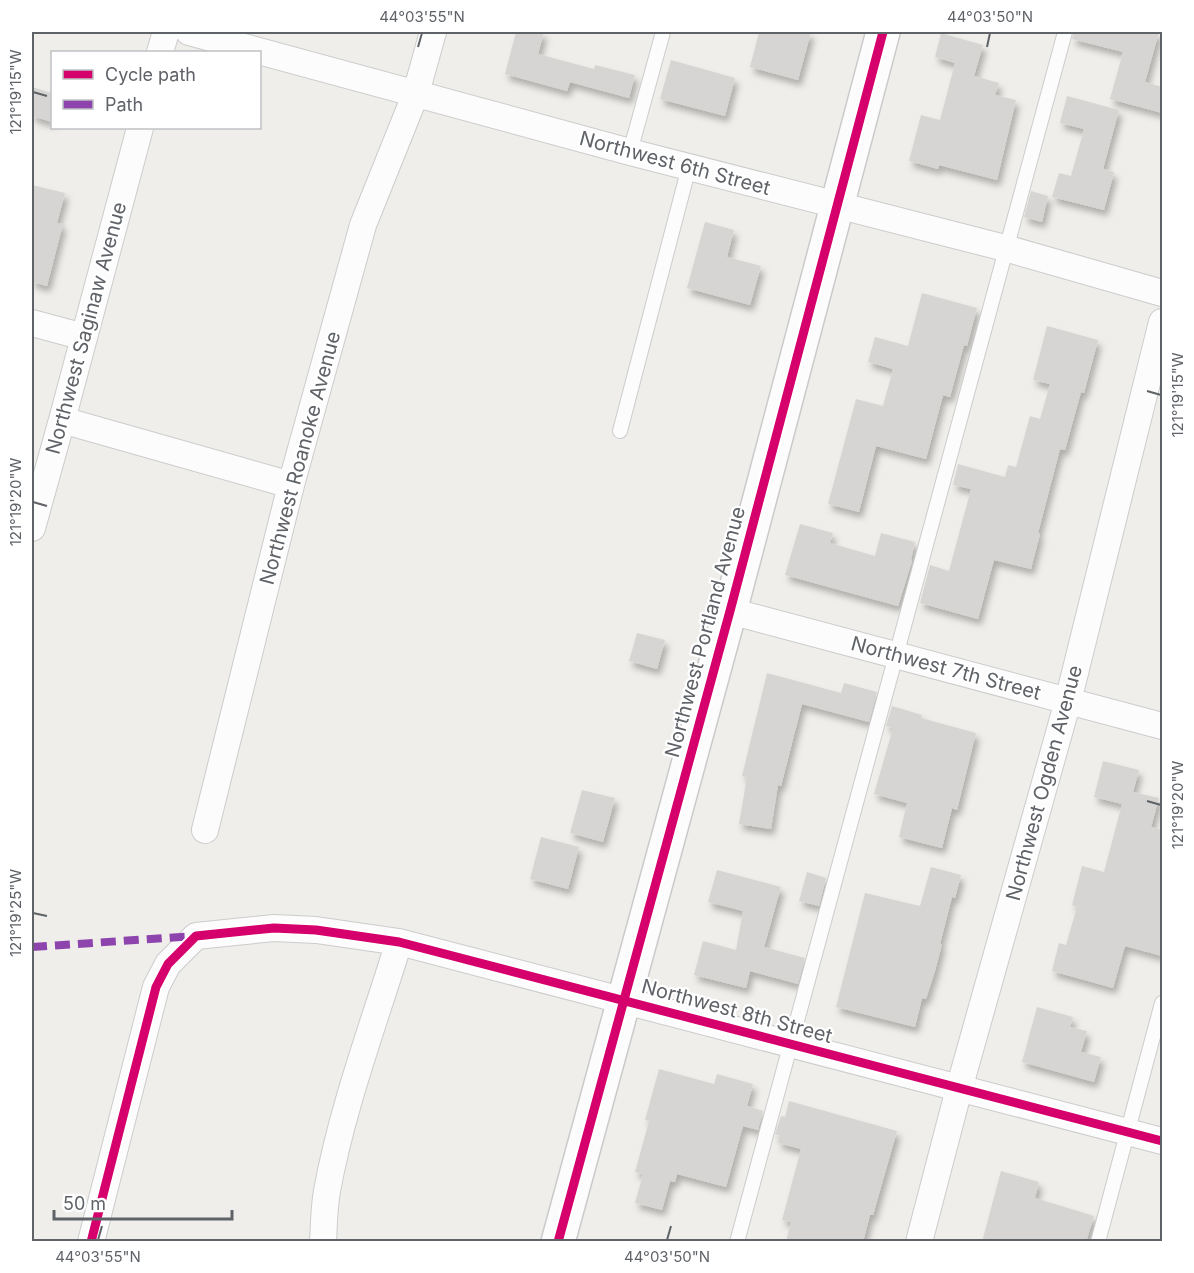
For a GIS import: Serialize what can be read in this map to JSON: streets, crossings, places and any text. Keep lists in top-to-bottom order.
{
  "streets": {
    "street": [
      "Northwest 6th Street",
      "Northwest Saginaw Avenue",
      "Northwest Roanoke Avenue",
      "Northwest Portland Avenue",
      "Northwest 7th Street",
      "Northwest Ogden Avenue",
      "Northwest 8th Street"
    ]
  },
  "crossings": [
    ["Northwest 6th Street", "Northwest Roanoke Avenue"],
    ["Northwest 6th Street", "Northwest Portland Avenue"],
    ["Northwest Portland Avenue", "Northwest 7th Street"],
    ["Northwest Portland Avenue", "Northwest 8th Street"],
    ["Northwest 7th Street", "Northwest Ogden Avenue"],
    ["Northwest Ogden Avenue", "Northwest 8th Street"]
  ],
  "legend": ["Cycle path", "Path"],
  "scale_bar": "50 m",
  "coordinates": [
    "44°03'55\"N",
    "44°03'50\"N",
    "121°19'15\"W",
    "121°19'20\"W",
    "121°19'25\"W"
  ]
}
